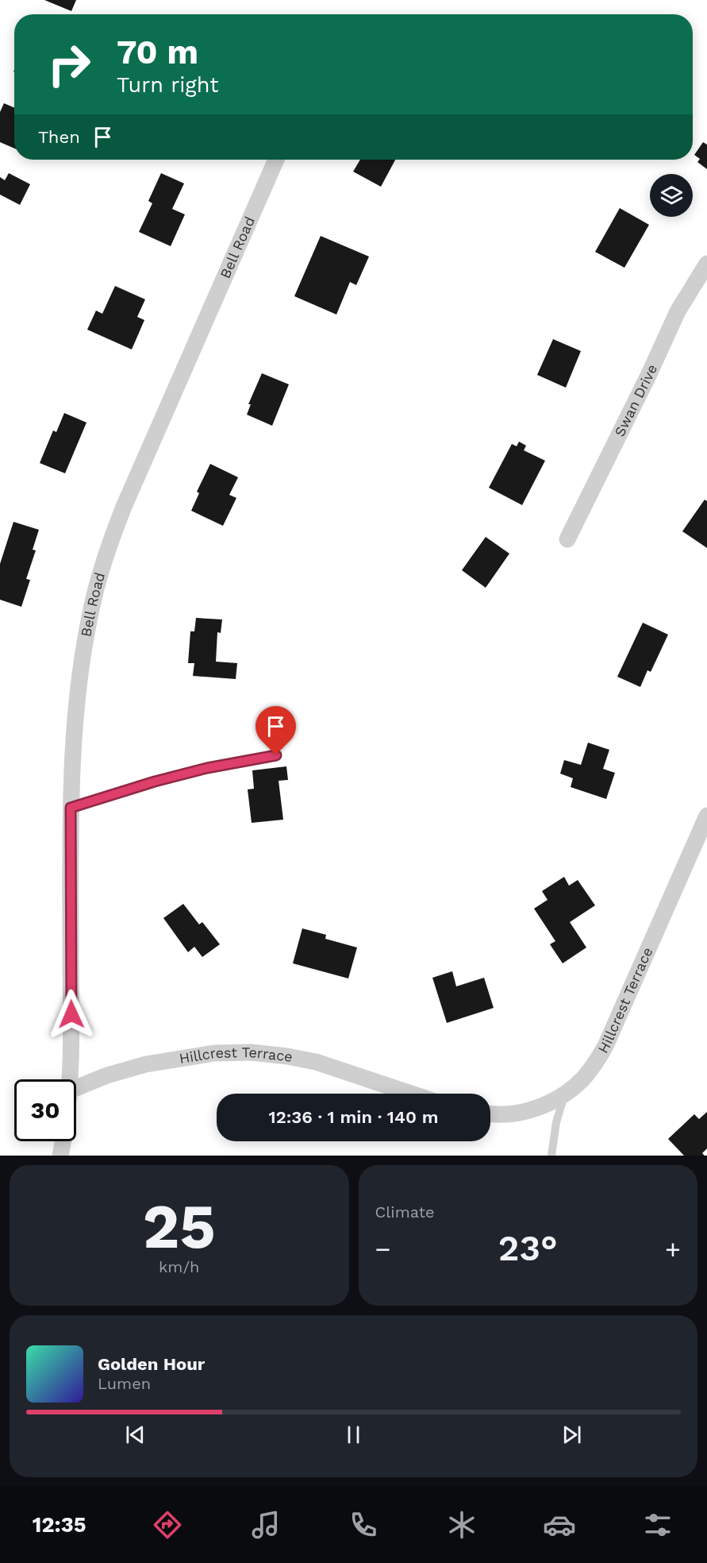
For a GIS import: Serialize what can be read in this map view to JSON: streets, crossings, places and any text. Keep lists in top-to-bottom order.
{
  "streets": {
    "street": ["Bell Road", "Swan Drive", "Hillcrest Terrace"]
  },
  "page": {
    "turn": ["70 m", "Turn right"],
    "then": "Then",
    "limit": "30",
    "trip": "12:36 · 1 min · 140 m",
    "tile": [
      ["25", "km/h"],
      "Climate"
    ],
    "heat": ["−", "23°", "+"],
    "song": ["Golden Hour", "Lumen"],
    "tabs": "12:35"
  }
}
